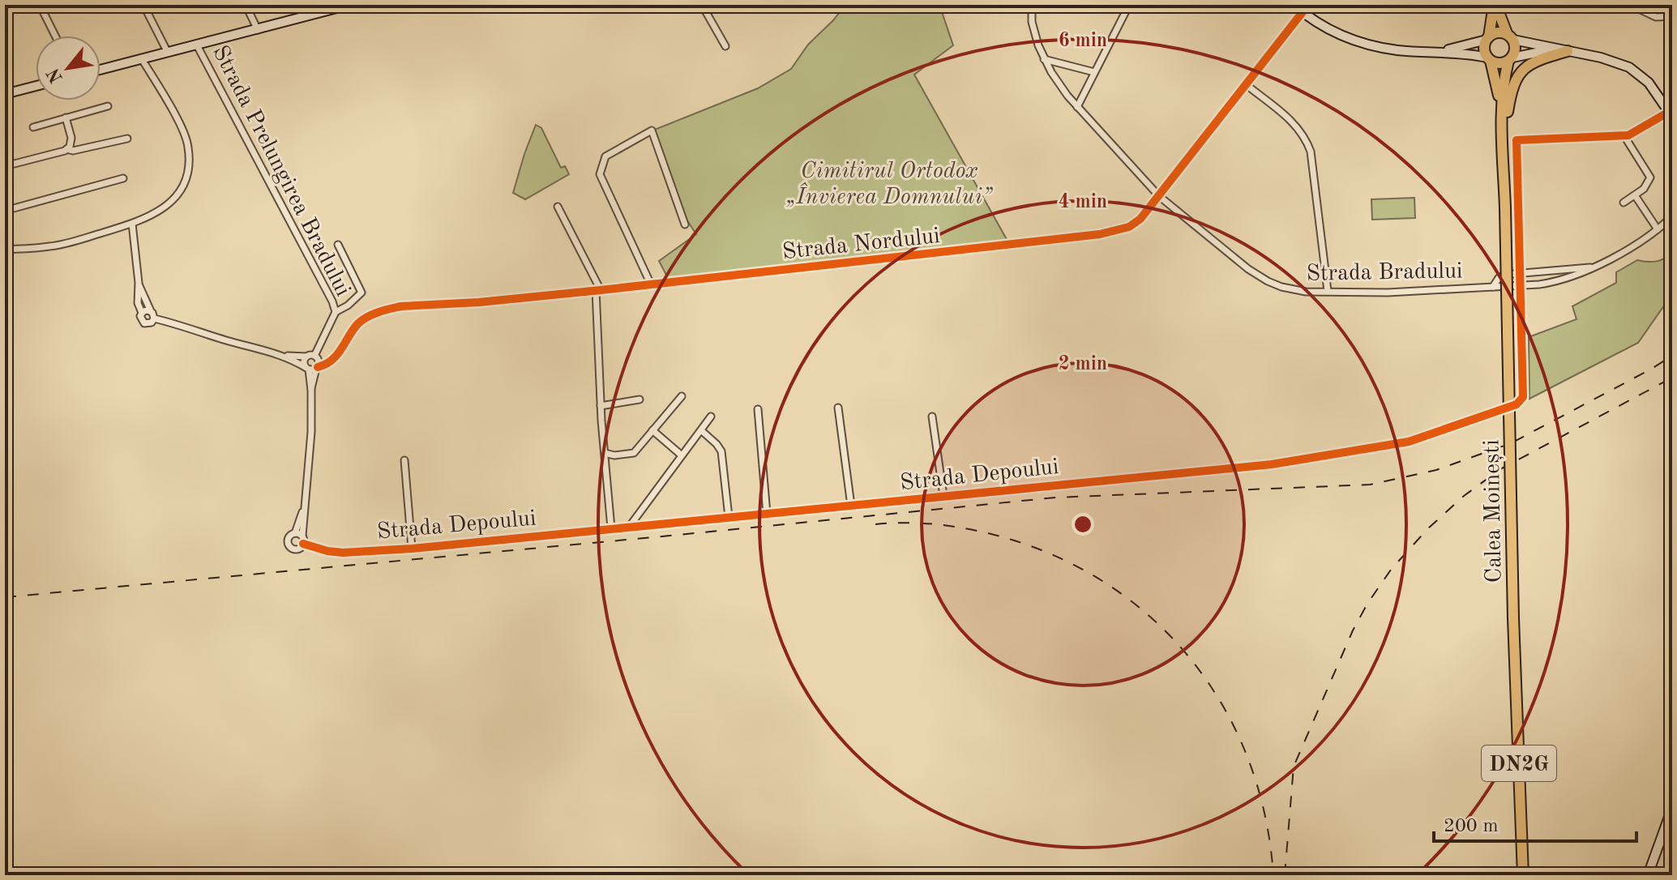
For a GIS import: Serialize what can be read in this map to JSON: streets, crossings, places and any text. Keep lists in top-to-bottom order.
{
  "streets": {
    "main road": ["Strada Prelungirea Bradului", "Calea Moinești", "DN2G"],
    "street": ["Strada Nordului", "Strada Bradului", "Strada Depoului"]
  },
  "crossings": [
    ["Strada Nordului", "Strada Bradului"],
    ["Strada Bradului", "Strada Depoului"]
  ],
  "parks": ["Cimitirul Ortodox „Învierea Domnului”"],
  "scale_bar": "200 m",
  "north": "bottom left",
  "rings": ["6 min", "4 min", "2 min"]
}
